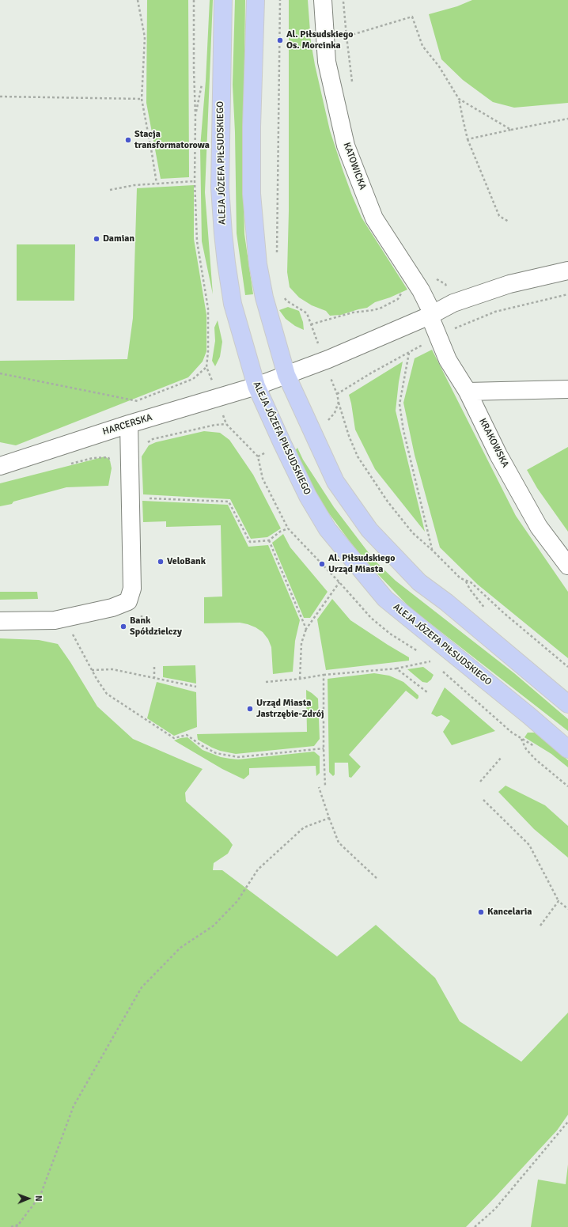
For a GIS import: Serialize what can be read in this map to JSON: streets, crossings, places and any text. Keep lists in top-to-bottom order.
{
  "streets": {
    "main road": ["ALEJA JÓZEFA PIŁSUDSKIEGO"],
    "street": ["KATOWICKA", "HARCERSKA", "KRAKOWSKA"]
  },
  "crossings": [
    ["ALEJA JÓZEFA PIŁSUDSKIEGO", "HARCERSKA"],
    ["KATOWICKA", "KRAKOWSKA"]
  ],
  "places": [
    "Al. Piłsudskiego Os. Morcinka",
    "Stacja transformatorowa",
    "Damian",
    "VeloBank",
    "Al. Piłsudskiego Urząd Miasta",
    "Bank Spółdzielczy",
    "Urząd Miasta Jastrzębie-Zdrój",
    "Kancelaria"
  ],
  "north": "right"
}
